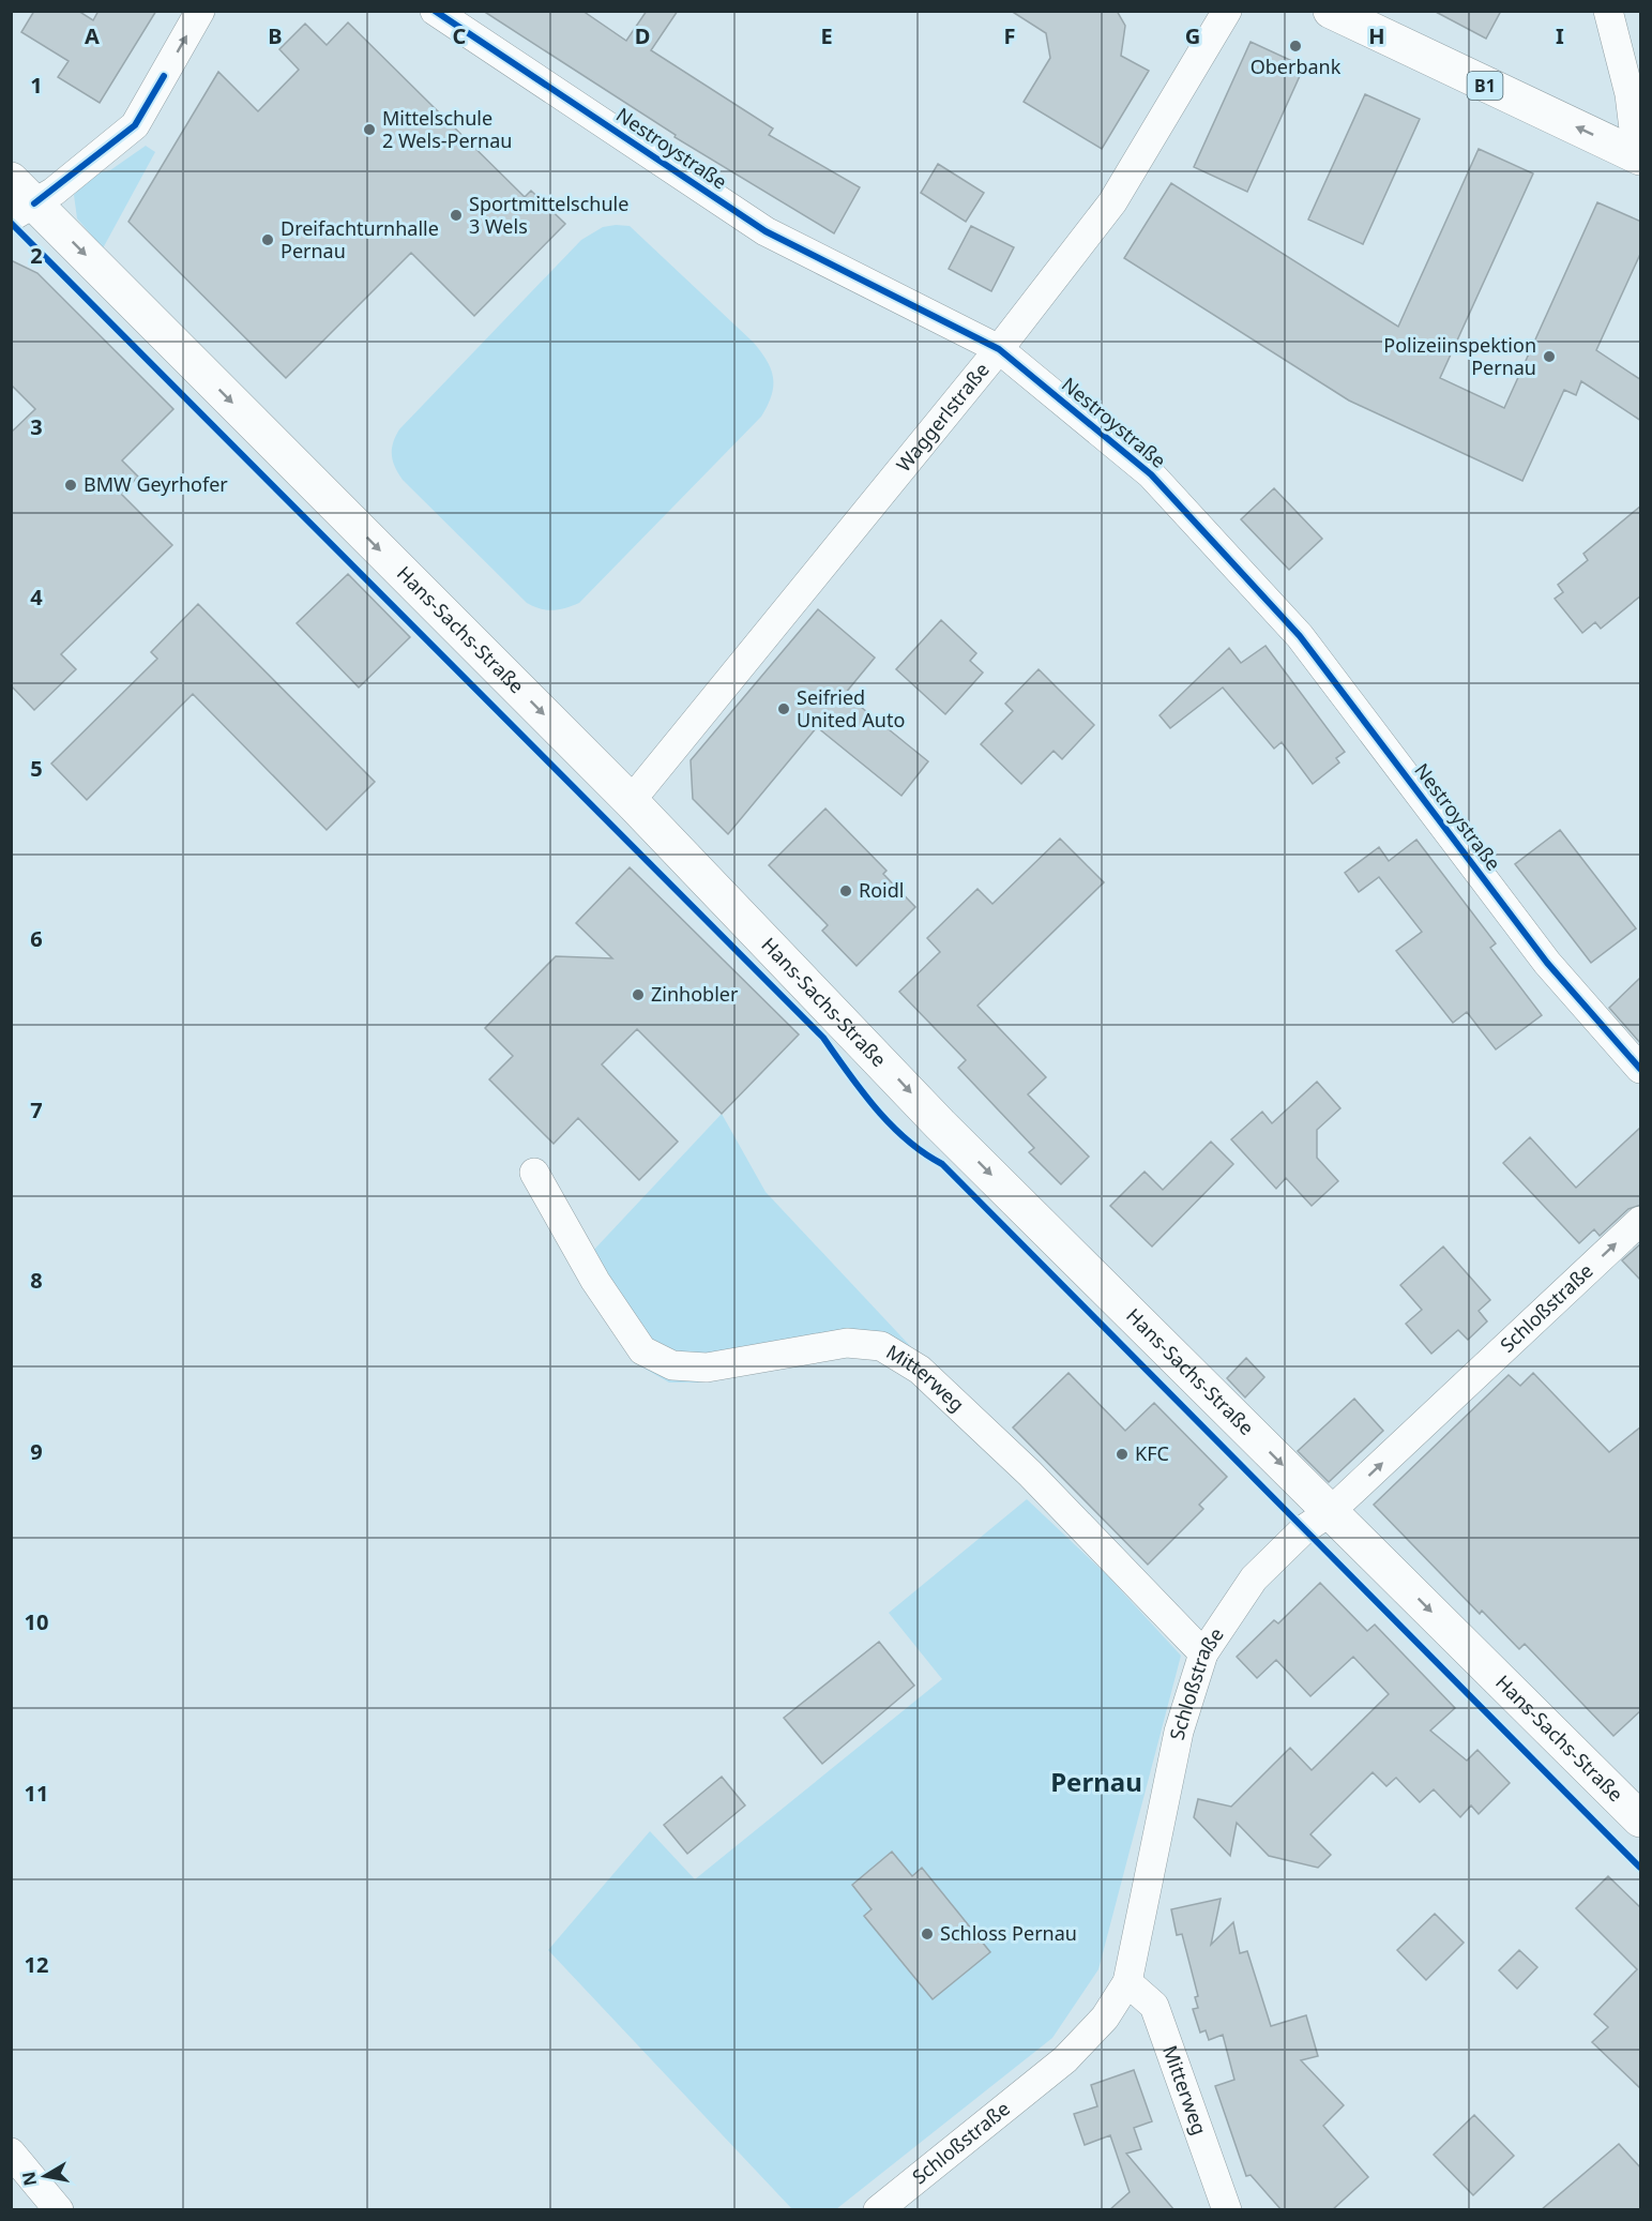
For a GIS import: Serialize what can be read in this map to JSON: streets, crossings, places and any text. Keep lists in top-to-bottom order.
{
  "streets": {
    "main road": ["B1", "Hans-Sachs-Straße"],
    "street": [
      "Nestroystraße",
      "Waggerlstraße",
      "Schloßstraße",
      "Mitterweg"
    ]
  },
  "crossings": [
    ["Nestroystraße", "Waggerlstraße"],
    ["Waggerlstraße", "Hans-Sachs-Straße"],
    ["Hans-Sachs-Straße", "Schloßstraße"],
    ["Schloßstraße", "Mitterweg"]
  ],
  "one_way": ["Hans-Sachs-Straße"],
  "districts": ["Pernau"],
  "places": [
    "Oberbank",
    "Mittelschule 2 Wels-Pernau",
    "Sportmittelschule 3 Wels",
    "Dreifachturnhalle Pernau",
    "Polizeiinspektion Pernau",
    "BMW Geyrhofer",
    "Seifried United Auto",
    "Roidl",
    "Zinhobler",
    "KFC",
    "Schloss Pernau"
  ],
  "north": "left",
  "grid": {
    "columns": [
      "A",
      "B",
      "C",
      "D",
      "E",
      "F",
      "G",
      "H",
      "I"
    ],
    "rows": [
      "1",
      "2",
      "3",
      "4",
      "5",
      "6",
      "7",
      "8",
      "9",
      "10",
      "11",
      "12"
    ]
  }
}
